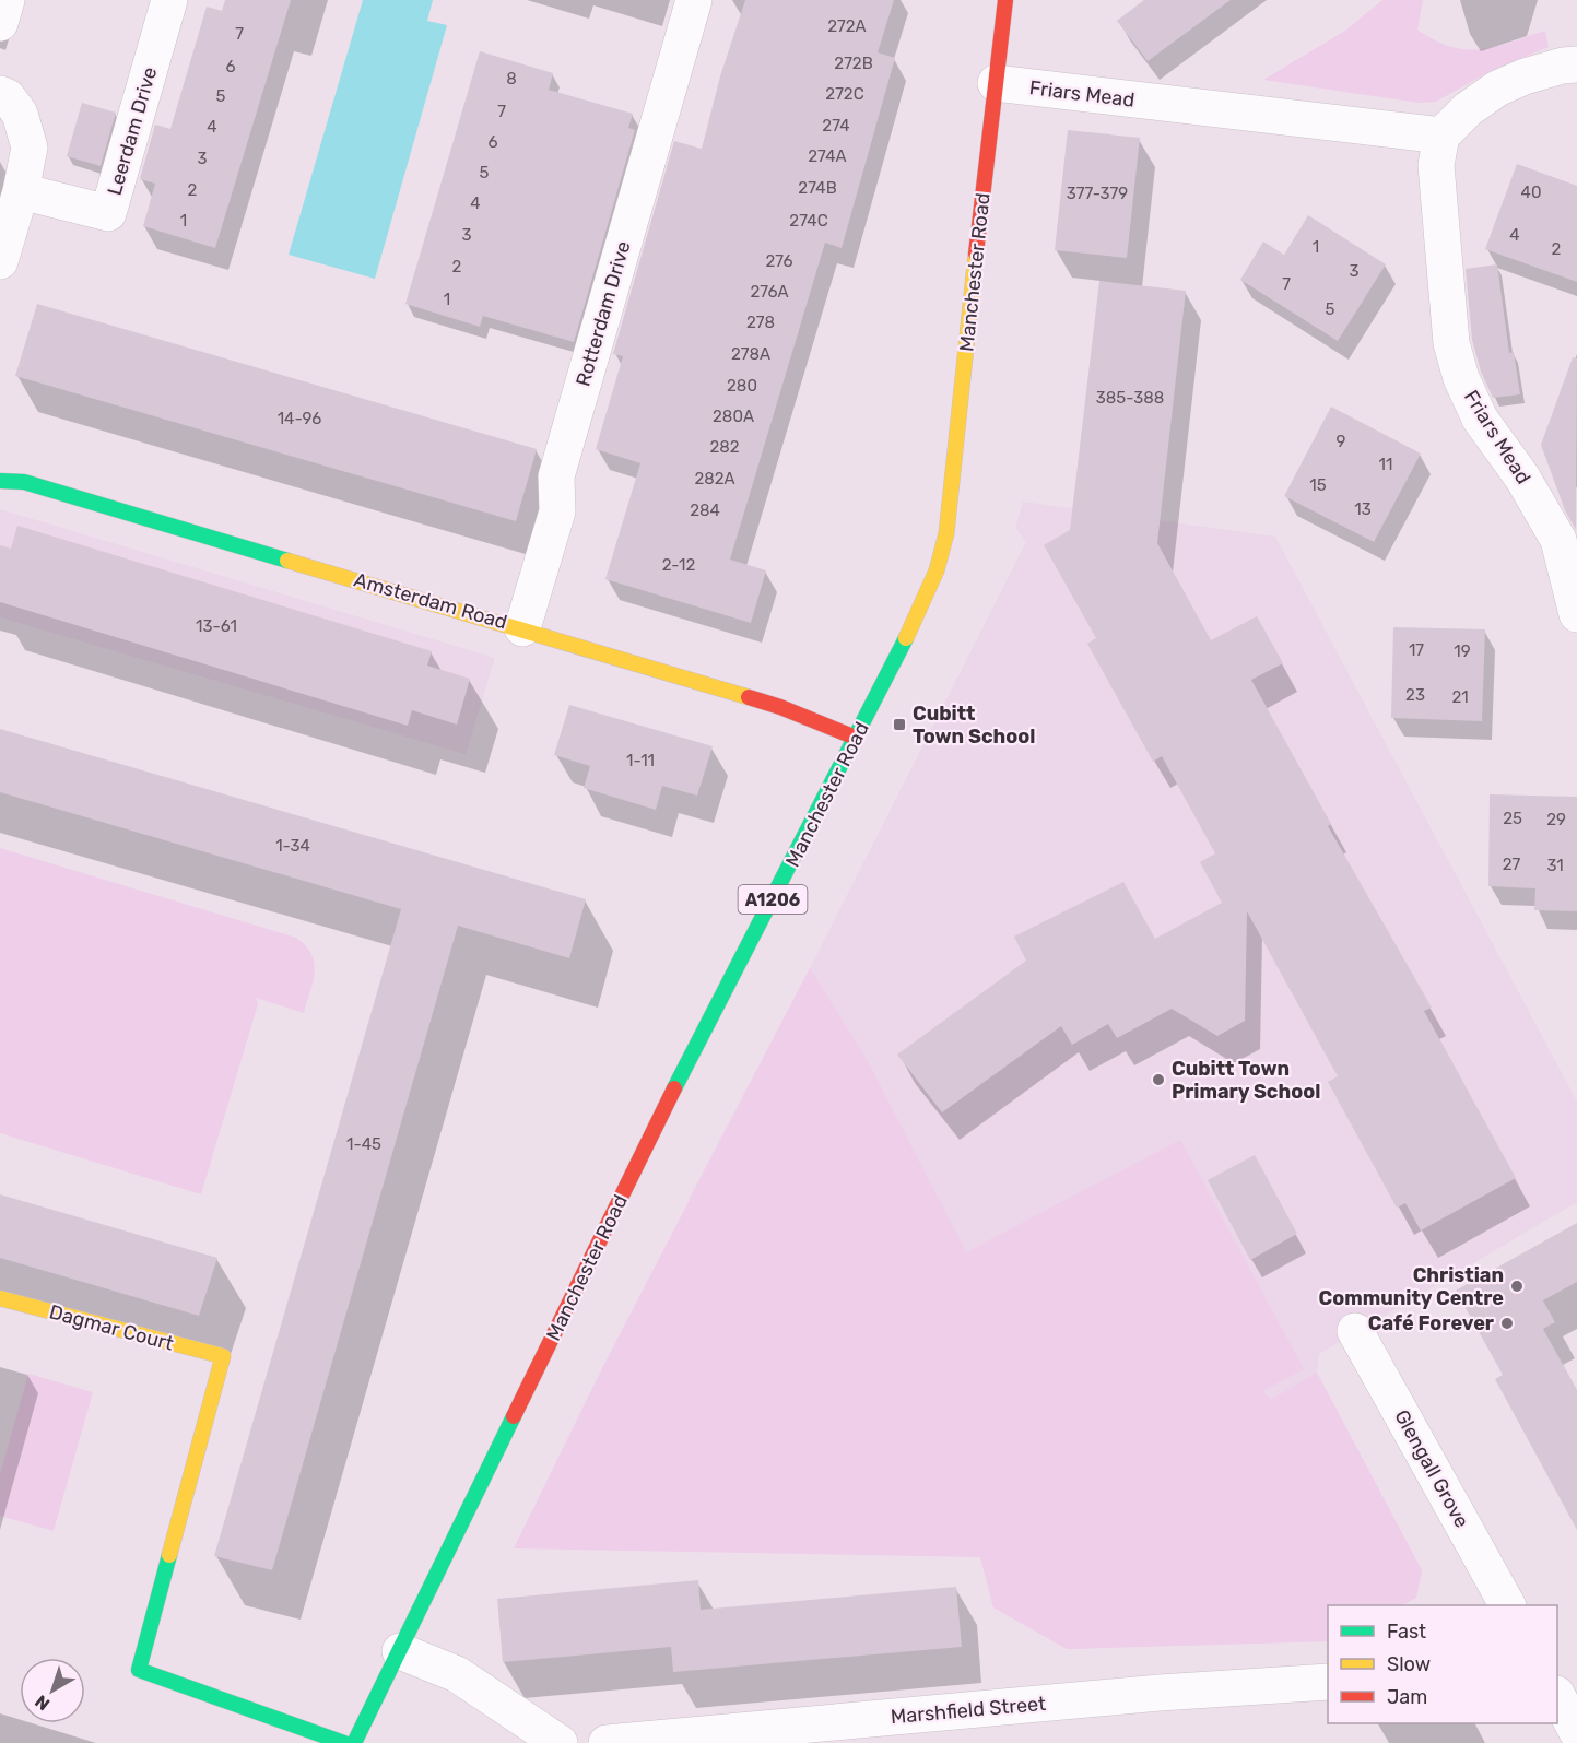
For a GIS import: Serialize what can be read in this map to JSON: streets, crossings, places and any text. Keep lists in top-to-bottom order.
{
  "streets": {
    "main road": [
      "Manchester Road",
      "Amsterdam Road",
      "A1206",
      "Dagmar Court"
    ],
    "street": [
      "Friars Mead",
      "Leerdam Drive",
      "Rotterdam Drive",
      "Glengall Grove",
      "Marshfield Street"
    ]
  },
  "crossings": [
    ["Friars Mead", "Manchester Road"],
    ["Manchester Road", "Amsterdam Road"],
    ["Rotterdam Drive", "Amsterdam Road"]
  ],
  "places": {
    "transit": ["Cubitt Town School"],
    "other": ["Cubitt Town Primary School", "Christian Community Centre", "Café Forever"]
  },
  "house_numbers": [
    "272A",
    "7",
    "272B",
    "6",
    "8",
    "272C",
    "5",
    "7",
    "274",
    "4",
    "6",
    "274A",
    "3",
    "5",
    "274B",
    "2",
    "40",
    "377-379",
    "4",
    "1",
    "274C",
    "3",
    "4",
    "1",
    "2",
    "276",
    "2",
    "3",
    "7",
    "276A",
    "1",
    "5",
    "278",
    "278A",
    "280",
    "385-388",
    "280A",
    "14-96",
    "9",
    "282",
    "11",
    "282A",
    "15",
    "13",
    "284",
    "2-12",
    "13-61",
    "17",
    "19",
    "23",
    "21",
    "1-11",
    "25",
    "29",
    "1-34",
    "27",
    "31",
    "1-45"
  ],
  "legend": ["Fast", "Slow", "Jam"],
  "north": "bottom left"
}
